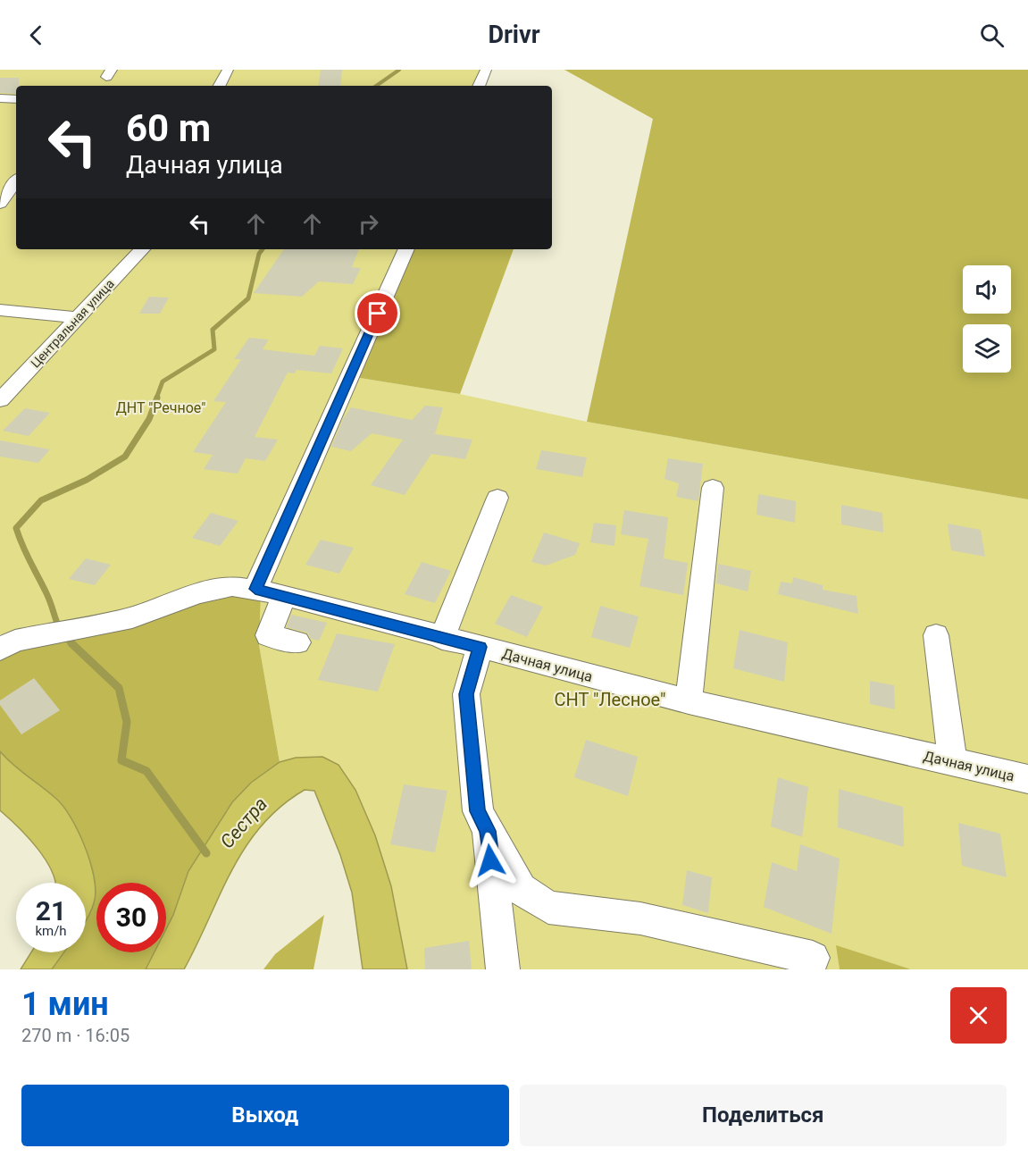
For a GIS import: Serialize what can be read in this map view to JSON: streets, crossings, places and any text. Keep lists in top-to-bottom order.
{
  "streets": {
    "street": ["Центральная улица", "Дачная улица"]
  },
  "water": ["Сестра"],
  "parks": ["ДНТ \"Речное\"", "СНТ \"Лесное\""],
  "page": {
    "header": "Drivr",
    "turn": ["60 m", "Дачная улица"],
    "speed": "21 km/h",
    "limit": "30",
    "heading": ["1 мин", "270 m · 16:05"],
    "buttons": ["Выход", "Поделиться"]
  }
}
